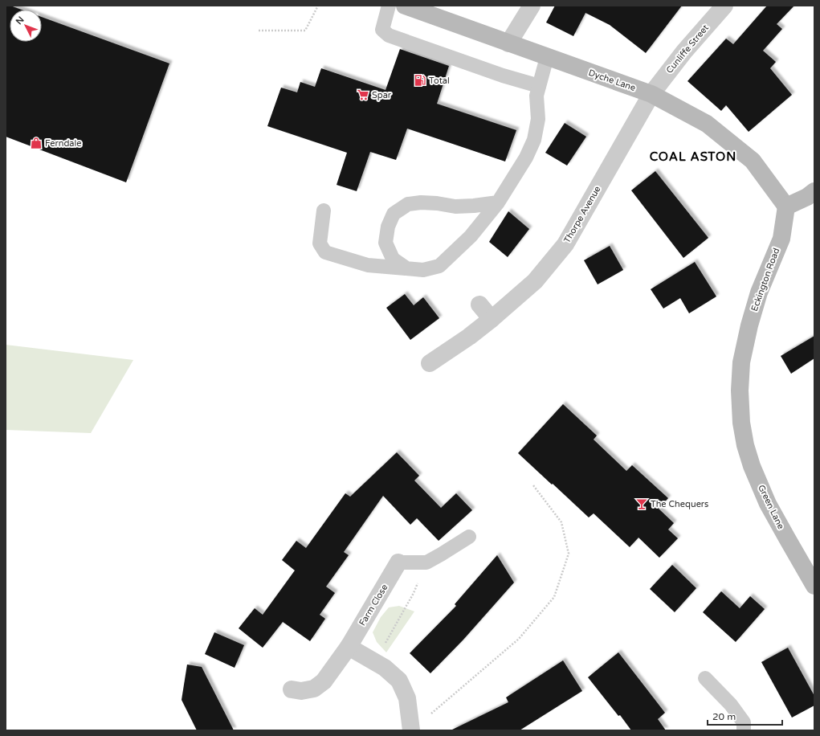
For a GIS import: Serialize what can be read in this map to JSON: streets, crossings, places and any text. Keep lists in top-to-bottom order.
{
  "streets": {
    "main road": ["Dyche Lane", "Eckington Road", "Green Lane"],
    "street": ["Cunliffe Street", "Thorpe Avenue", "Farm Close"]
  },
  "crossings": [
    ["Cunliffe Street", "Dyche Lane"],
    ["Cunliffe Street", "Thorpe Avenue"],
    ["Dyche Lane", "Thorpe Avenue"],
    ["Dyche Lane", "Eckington Road"],
    ["Eckington Road", "Green Lane"]
  ],
  "districts": ["COAL ASTON"],
  "places": {
    "fuel station": ["Total"],
    "supermarket": ["Spar"],
    "shop": ["Ferndale"],
    "bar": ["The Chequers"]
  },
  "scale_bar": "20 m",
  "north": "top left"
}
